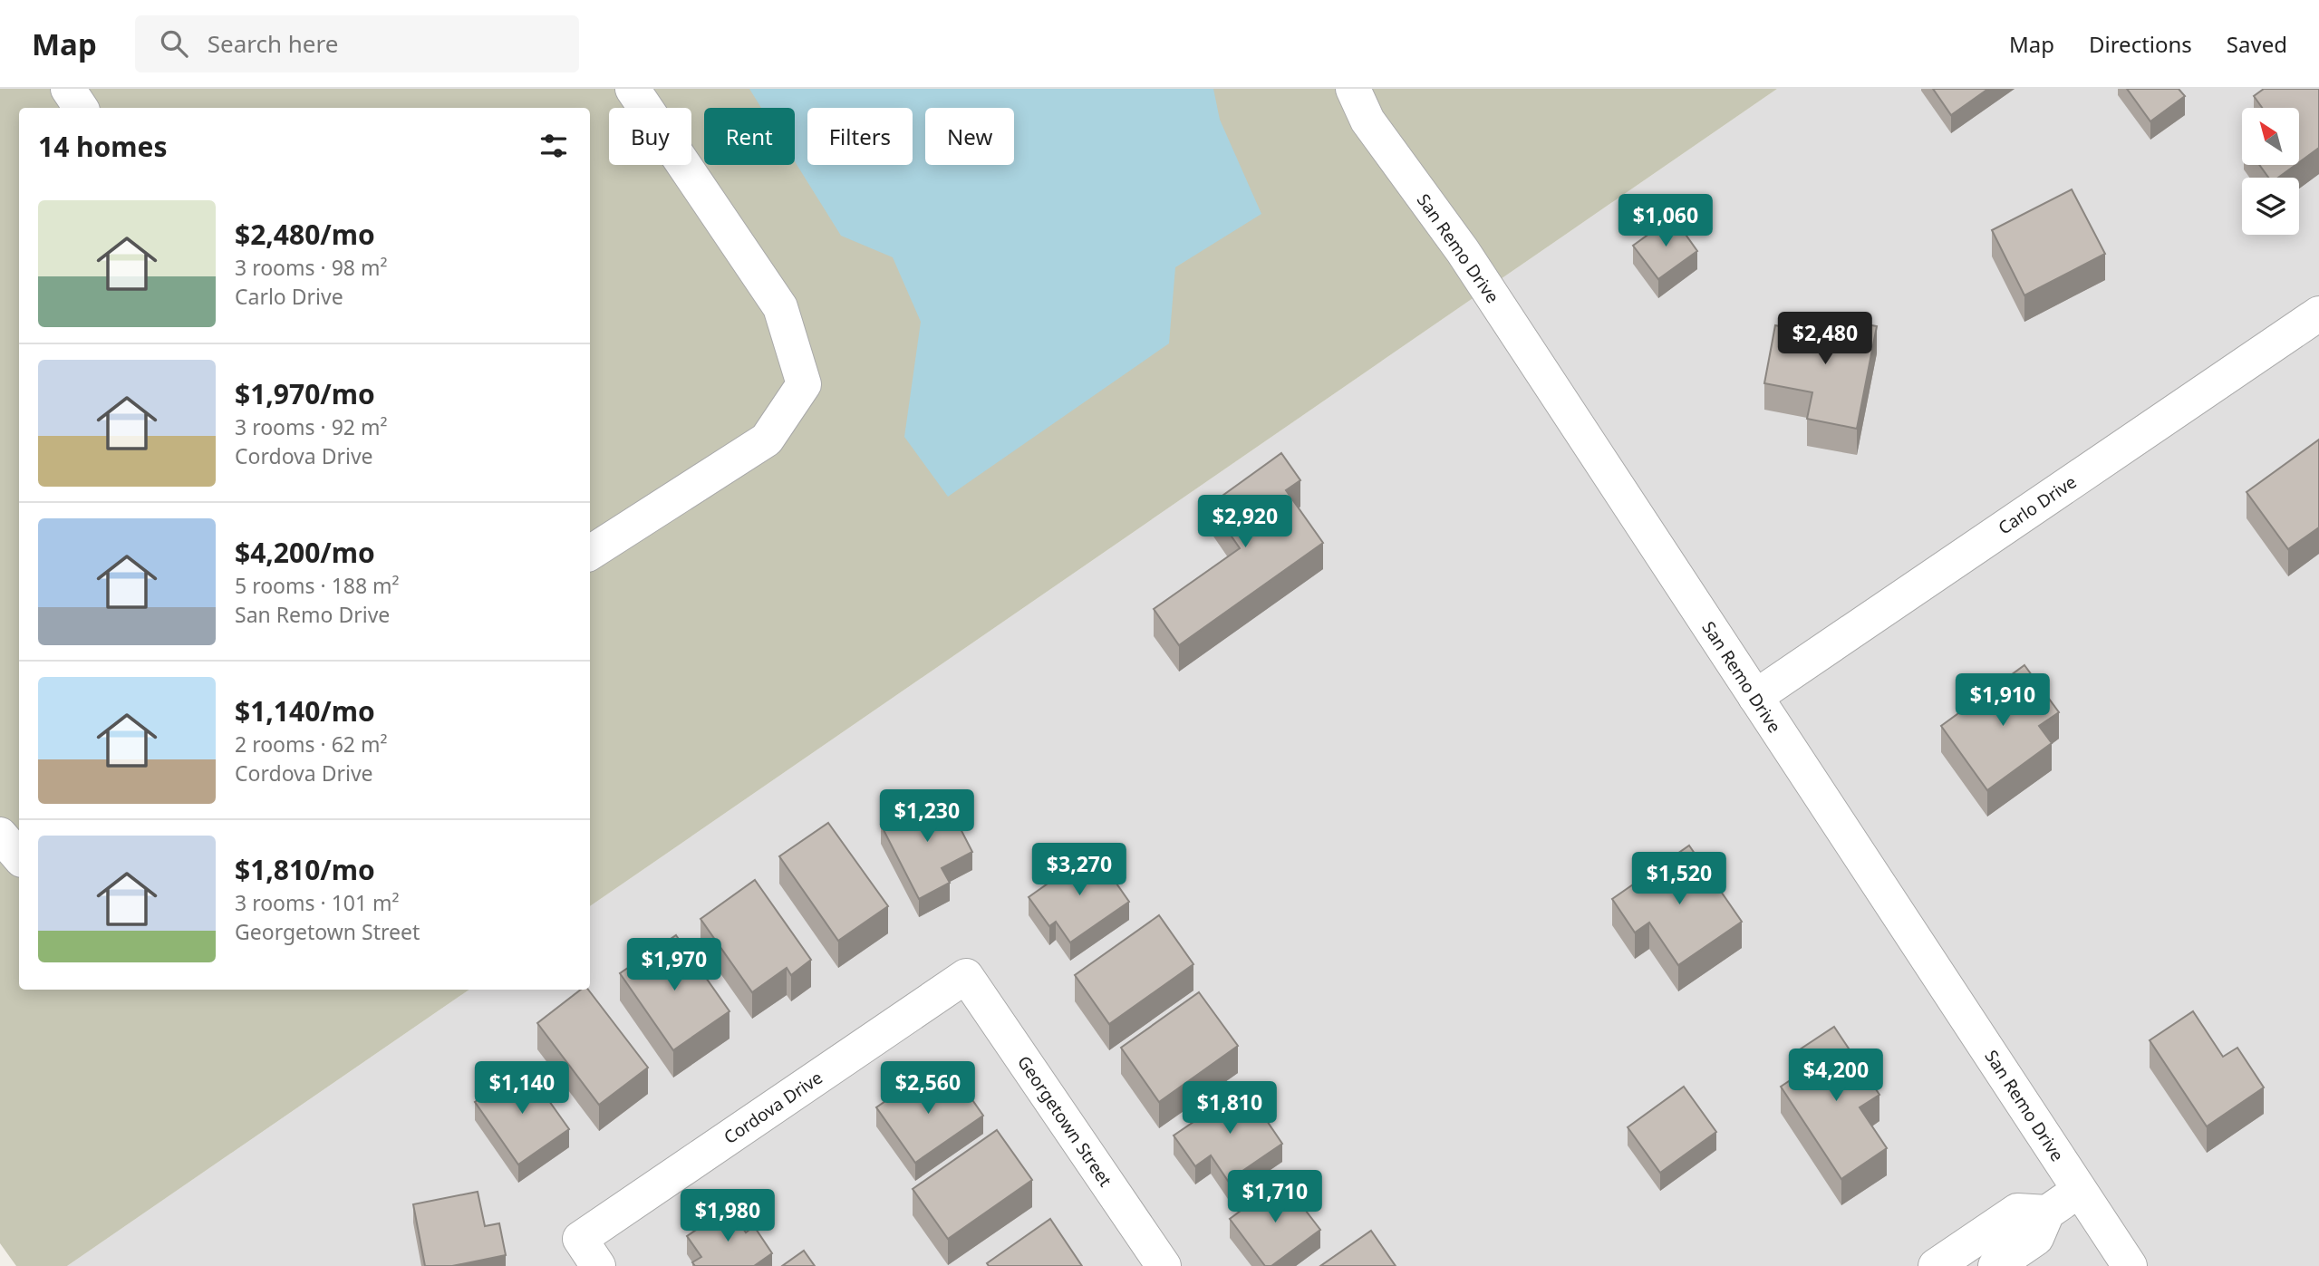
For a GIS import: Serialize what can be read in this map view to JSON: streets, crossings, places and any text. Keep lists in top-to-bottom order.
{
  "streets": {
    "street": [
      "San Remo Drive",
      "Carlo Drive",
      "Cordova Drive",
      "Georgetown Street"
    ]
  },
  "crossings": [
    ["San Remo Drive", "Carlo Drive"],
    ["Cordova Drive", "Georgetown Street"]
  ],
  "north": "top left",
  "page": {
    "header": "Map",
    "search": "Search here",
    "nav": ["Map", "Directions", "Saved"],
    "chip": [
      "Buy",
      "Rent",
      "Filters",
      "New"
    ],
    "heading": "14 homes",
    "list": [
      {
        "name": "$2,480/mo",
        "note": "3 rooms · 98 m² · Carlo Drive"
      },
      {
        "name": "$1,970/mo",
        "note": "3 rooms · 92 m² · Cordova Drive"
      },
      {
        "name": "$4,200/mo",
        "note": "5 rooms · 188 m² · San Remo Drive"
      },
      {
        "name": "$1,140/mo",
        "note": "2 rooms · 62 m² · Cordova Drive"
      },
      {
        "name": "$1,810/mo",
        "note": "3 rooms · 101 m² · Georgetown Street"
      }
    ],
    "price": [
      "$1,060",
      "$2,480",
      "$2,920",
      "$1,910",
      "$1,230",
      "$3,270",
      "$1,520",
      "$1,970",
      "$4,200",
      "$1,140",
      "$2,560",
      "$1,810",
      "$1,710",
      "$1,980"
    ]
  }
}
